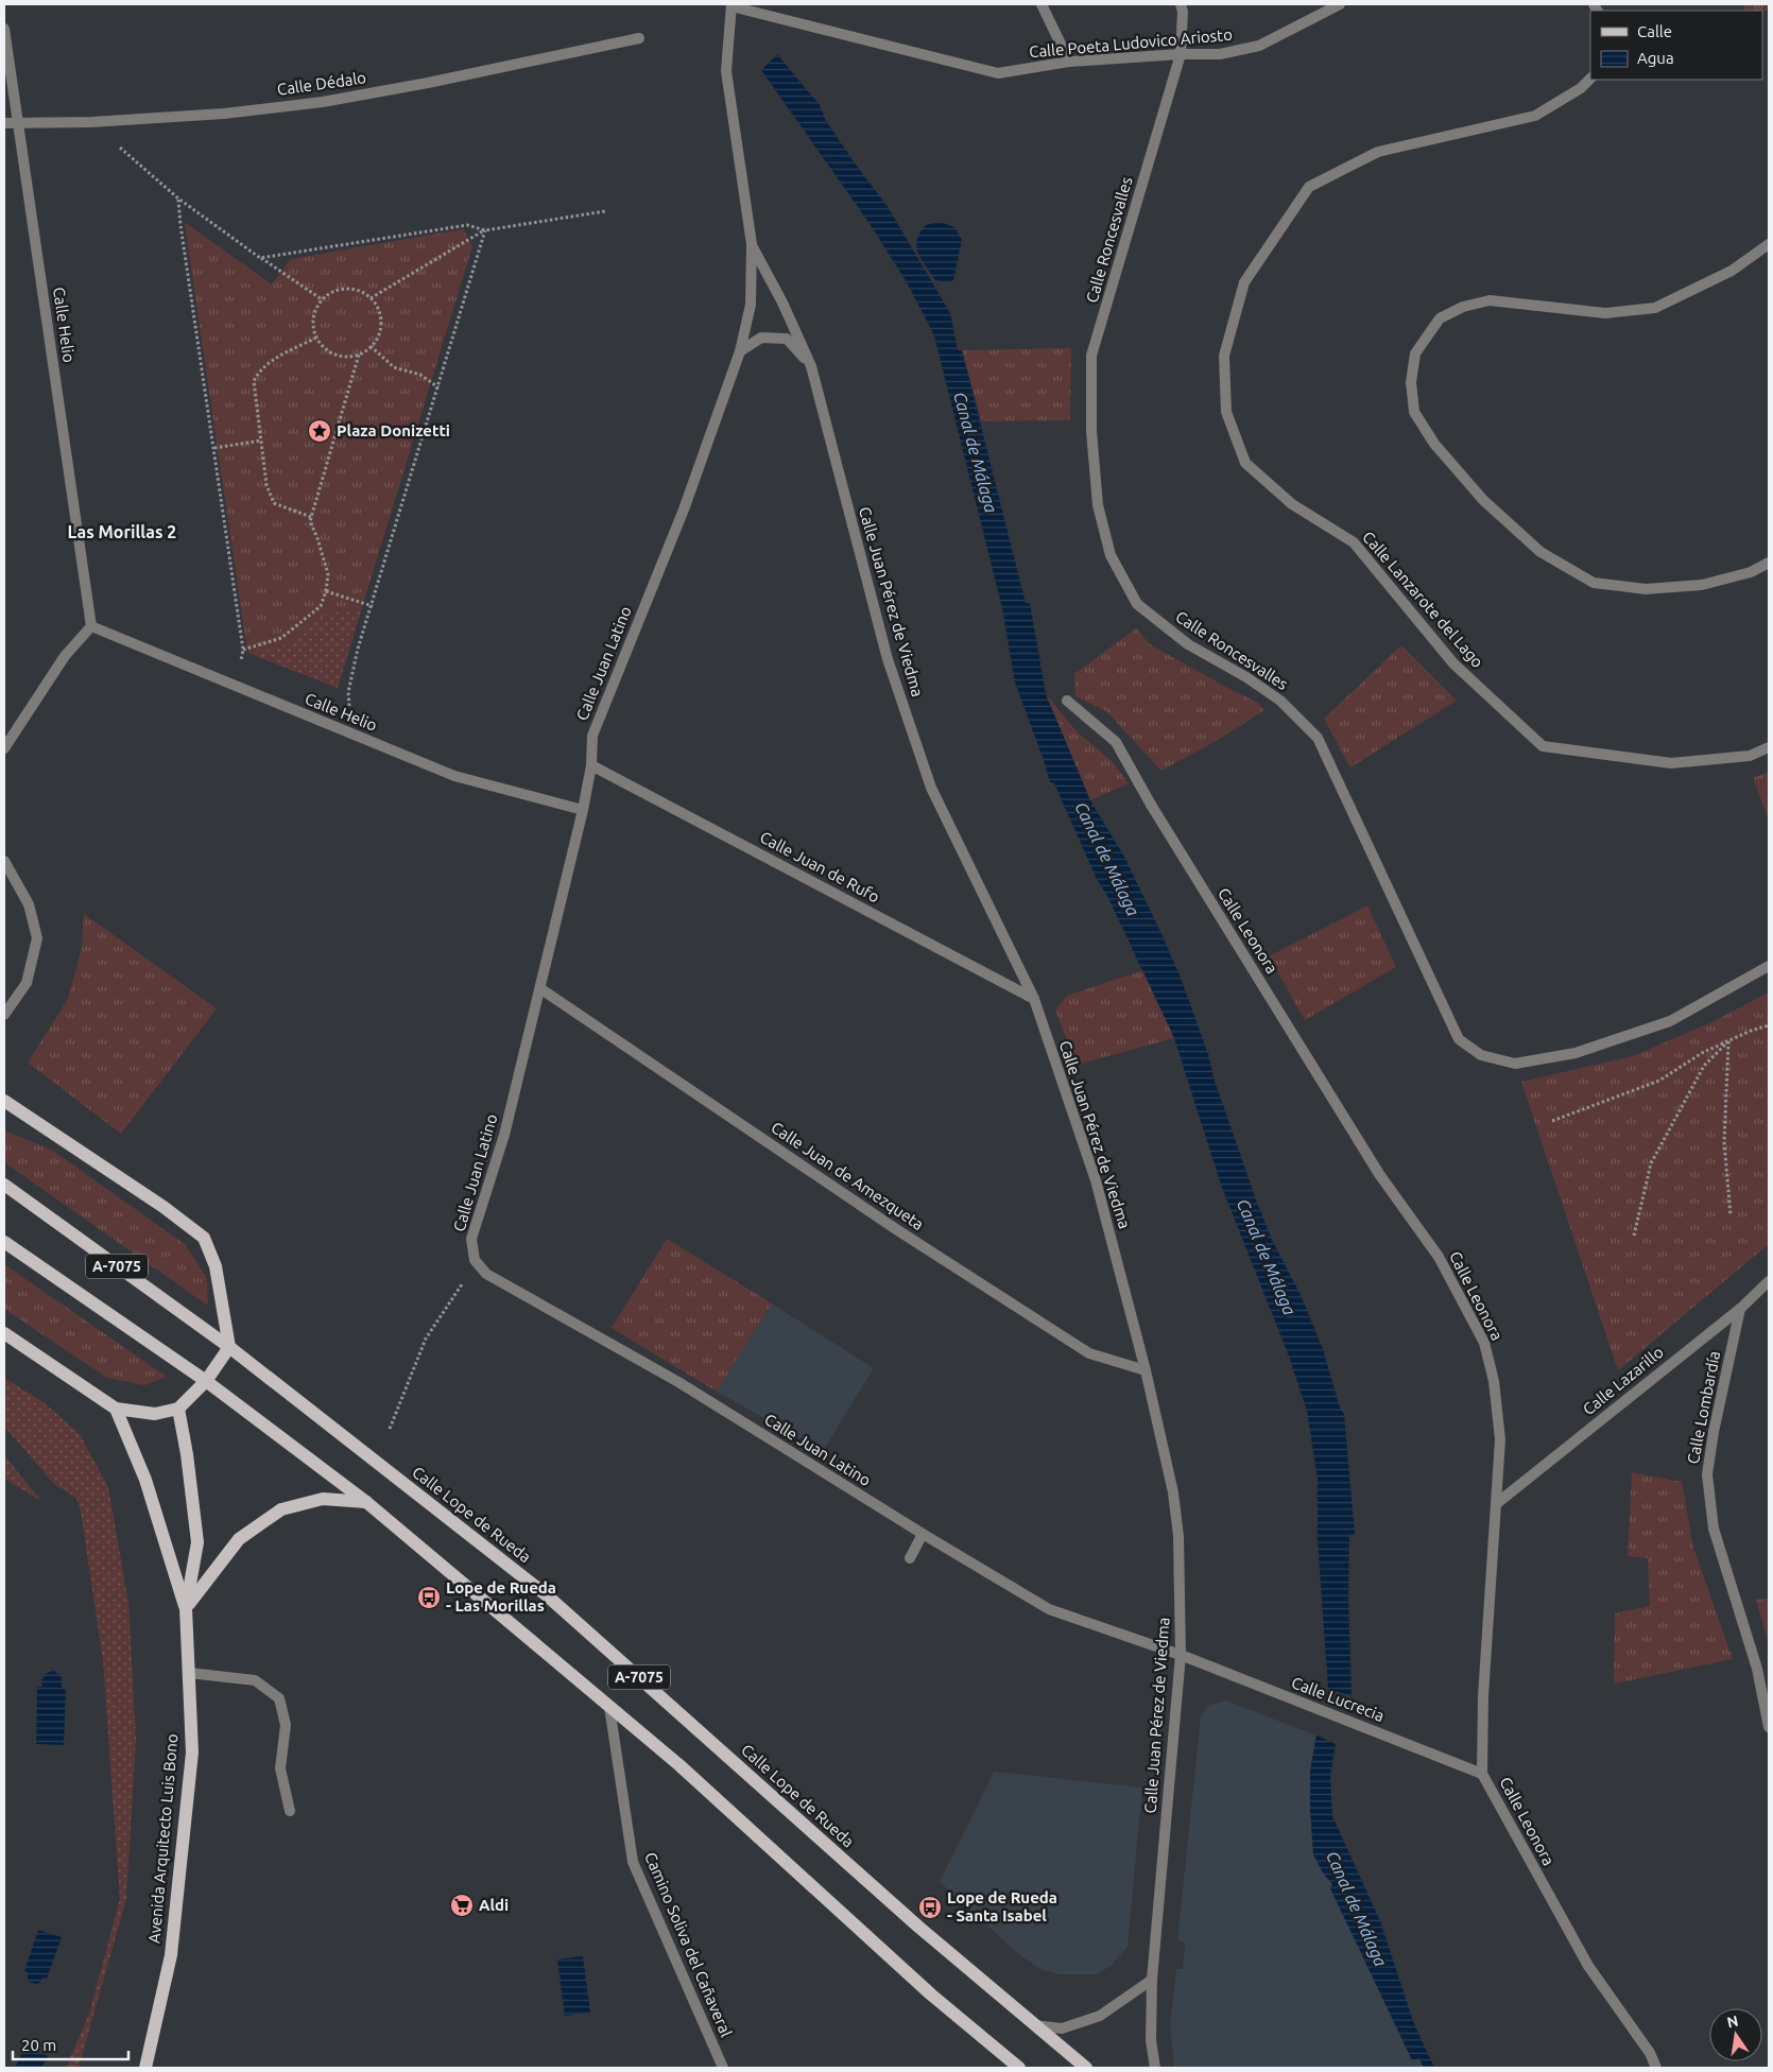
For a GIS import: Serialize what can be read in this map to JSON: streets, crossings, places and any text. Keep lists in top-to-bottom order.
{
  "streets": {
    "main road": ["A-7075", "Calle Lope de Rueda", "Avenida Arquitecto Luis Bono"],
    "street": [
      "Calle Poeta Ludovico Ariosto",
      "Calle Dédalo",
      "Calle Roncesvalles",
      "Calle Helio",
      "Calle Lanzarote del Lago",
      "Calle Juan Pérez de Viedma",
      "Calle Juan Latino",
      "Calle Juan de Rufo",
      "Calle Leonora",
      "Calle Juan de Amezqueta",
      "Calle Lazarillo",
      "Calle Lombardía",
      "Calle Lucrecia",
      "Camino Soliva del Cañaveral"
    ]
  },
  "crossings": [
    ["Calle Poeta Ludovico Ariosto", "Calle Roncesvalles"],
    ["Calle Poeta Ludovico Ariosto", "Calle Juan Pérez de Viedma"],
    ["Calle Dédalo", "Calle Helio"],
    ["Calle Helio", "Calle Juan Latino"],
    ["Calle Juan Pérez de Viedma", "Calle Juan Latino"],
    ["Calle Juan Pérez de Viedma", "Calle Juan de Rufo"],
    ["Calle Juan Pérez de Viedma", "Calle Juan de Amezqueta"],
    ["Calle Juan Pérez de Viedma", "Calle Lucrecia"],
    ["Calle Juan Latino", "Calle Juan de Rufo"],
    ["Calle Juan Latino", "Calle Juan de Amezqueta"],
    ["Calle Juan Latino", "Calle Lucrecia"],
    ["Calle Leonora", "Calle Lazarillo"],
    ["Calle Leonora", "Calle Lucrecia"],
    ["A-7075", "Camino Soliva del Cañaveral"],
    ["Calle Lazarillo", "Calle Lombardía"]
  ],
  "districts": ["Las Morillas 2"],
  "water": ["Canal de Málaga"],
  "places": {
    "place": ["Plaza Donizetti"],
    "bus stop": ["Lope de Rueda - Las Morillas", "Lope de Rueda - Santa Isabel"],
    "supermarket": ["Aldi"]
  },
  "legend": ["Calle", "Agua"],
  "scale_bar": "20 m",
  "north": "top"
}
